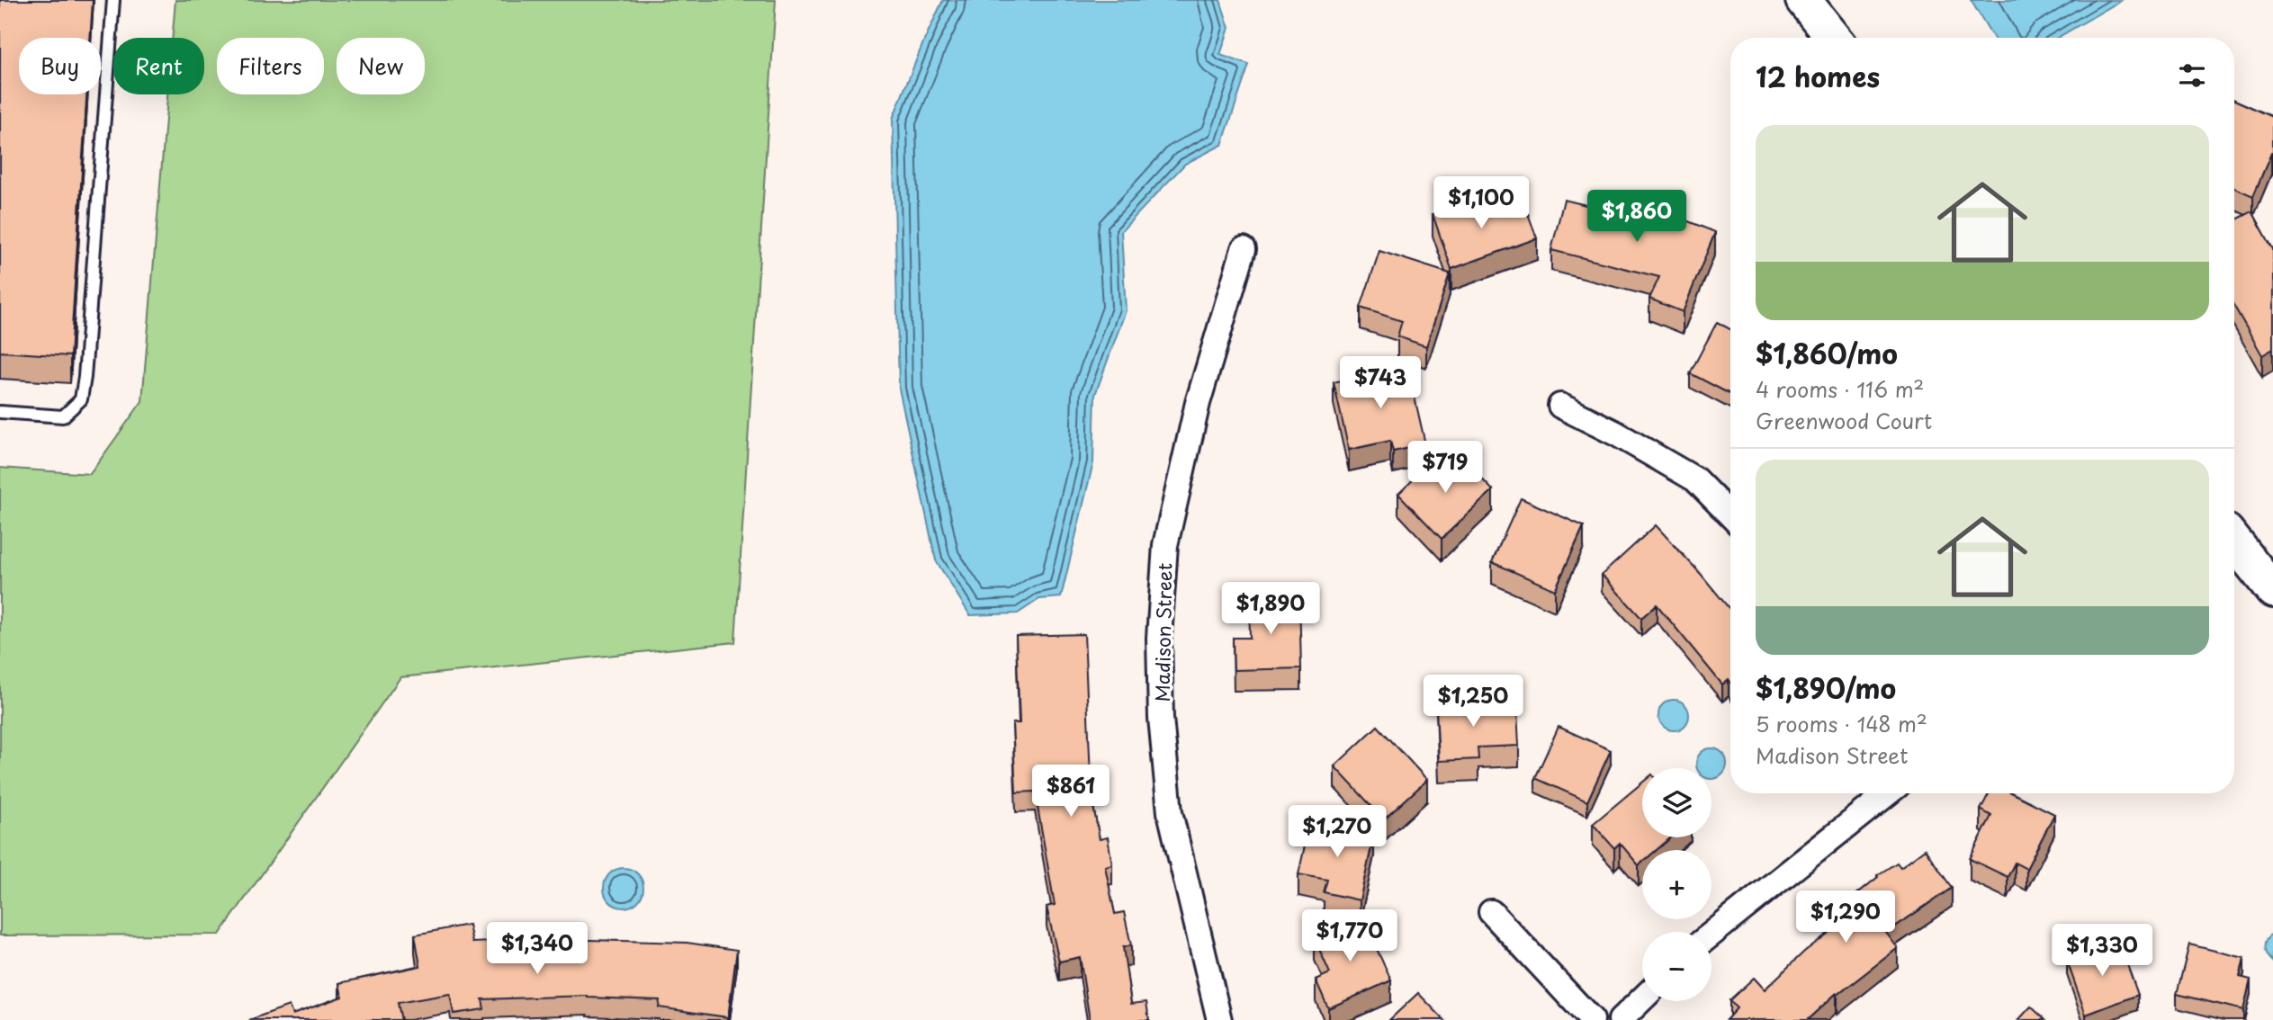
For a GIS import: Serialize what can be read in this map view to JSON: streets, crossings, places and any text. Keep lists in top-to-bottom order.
{
  "streets": {
    "street": ["Madison Street"]
  },
  "page": {
    "chip": [
      "Buy",
      "Rent",
      "Filters",
      "New"
    ],
    "heading": "12 homes",
    "list": [
      {
        "name": "$1,860/mo",
        "note": "4 rooms · 116 m² · Greenwood Court"
      },
      {
        "name": "$1,890/mo",
        "note": "5 rooms · 148 m² · Madison Street"
      }
    ],
    "price": [
      "$1,100",
      "$1,860",
      "$743",
      "$719",
      "$1,890",
      "$1,250",
      "$861",
      "$1,270",
      "$1,290",
      "$1,770",
      "$1,340",
      "$1,330"
    ],
    "map_buttons": ["+", "−"]
  }
}
